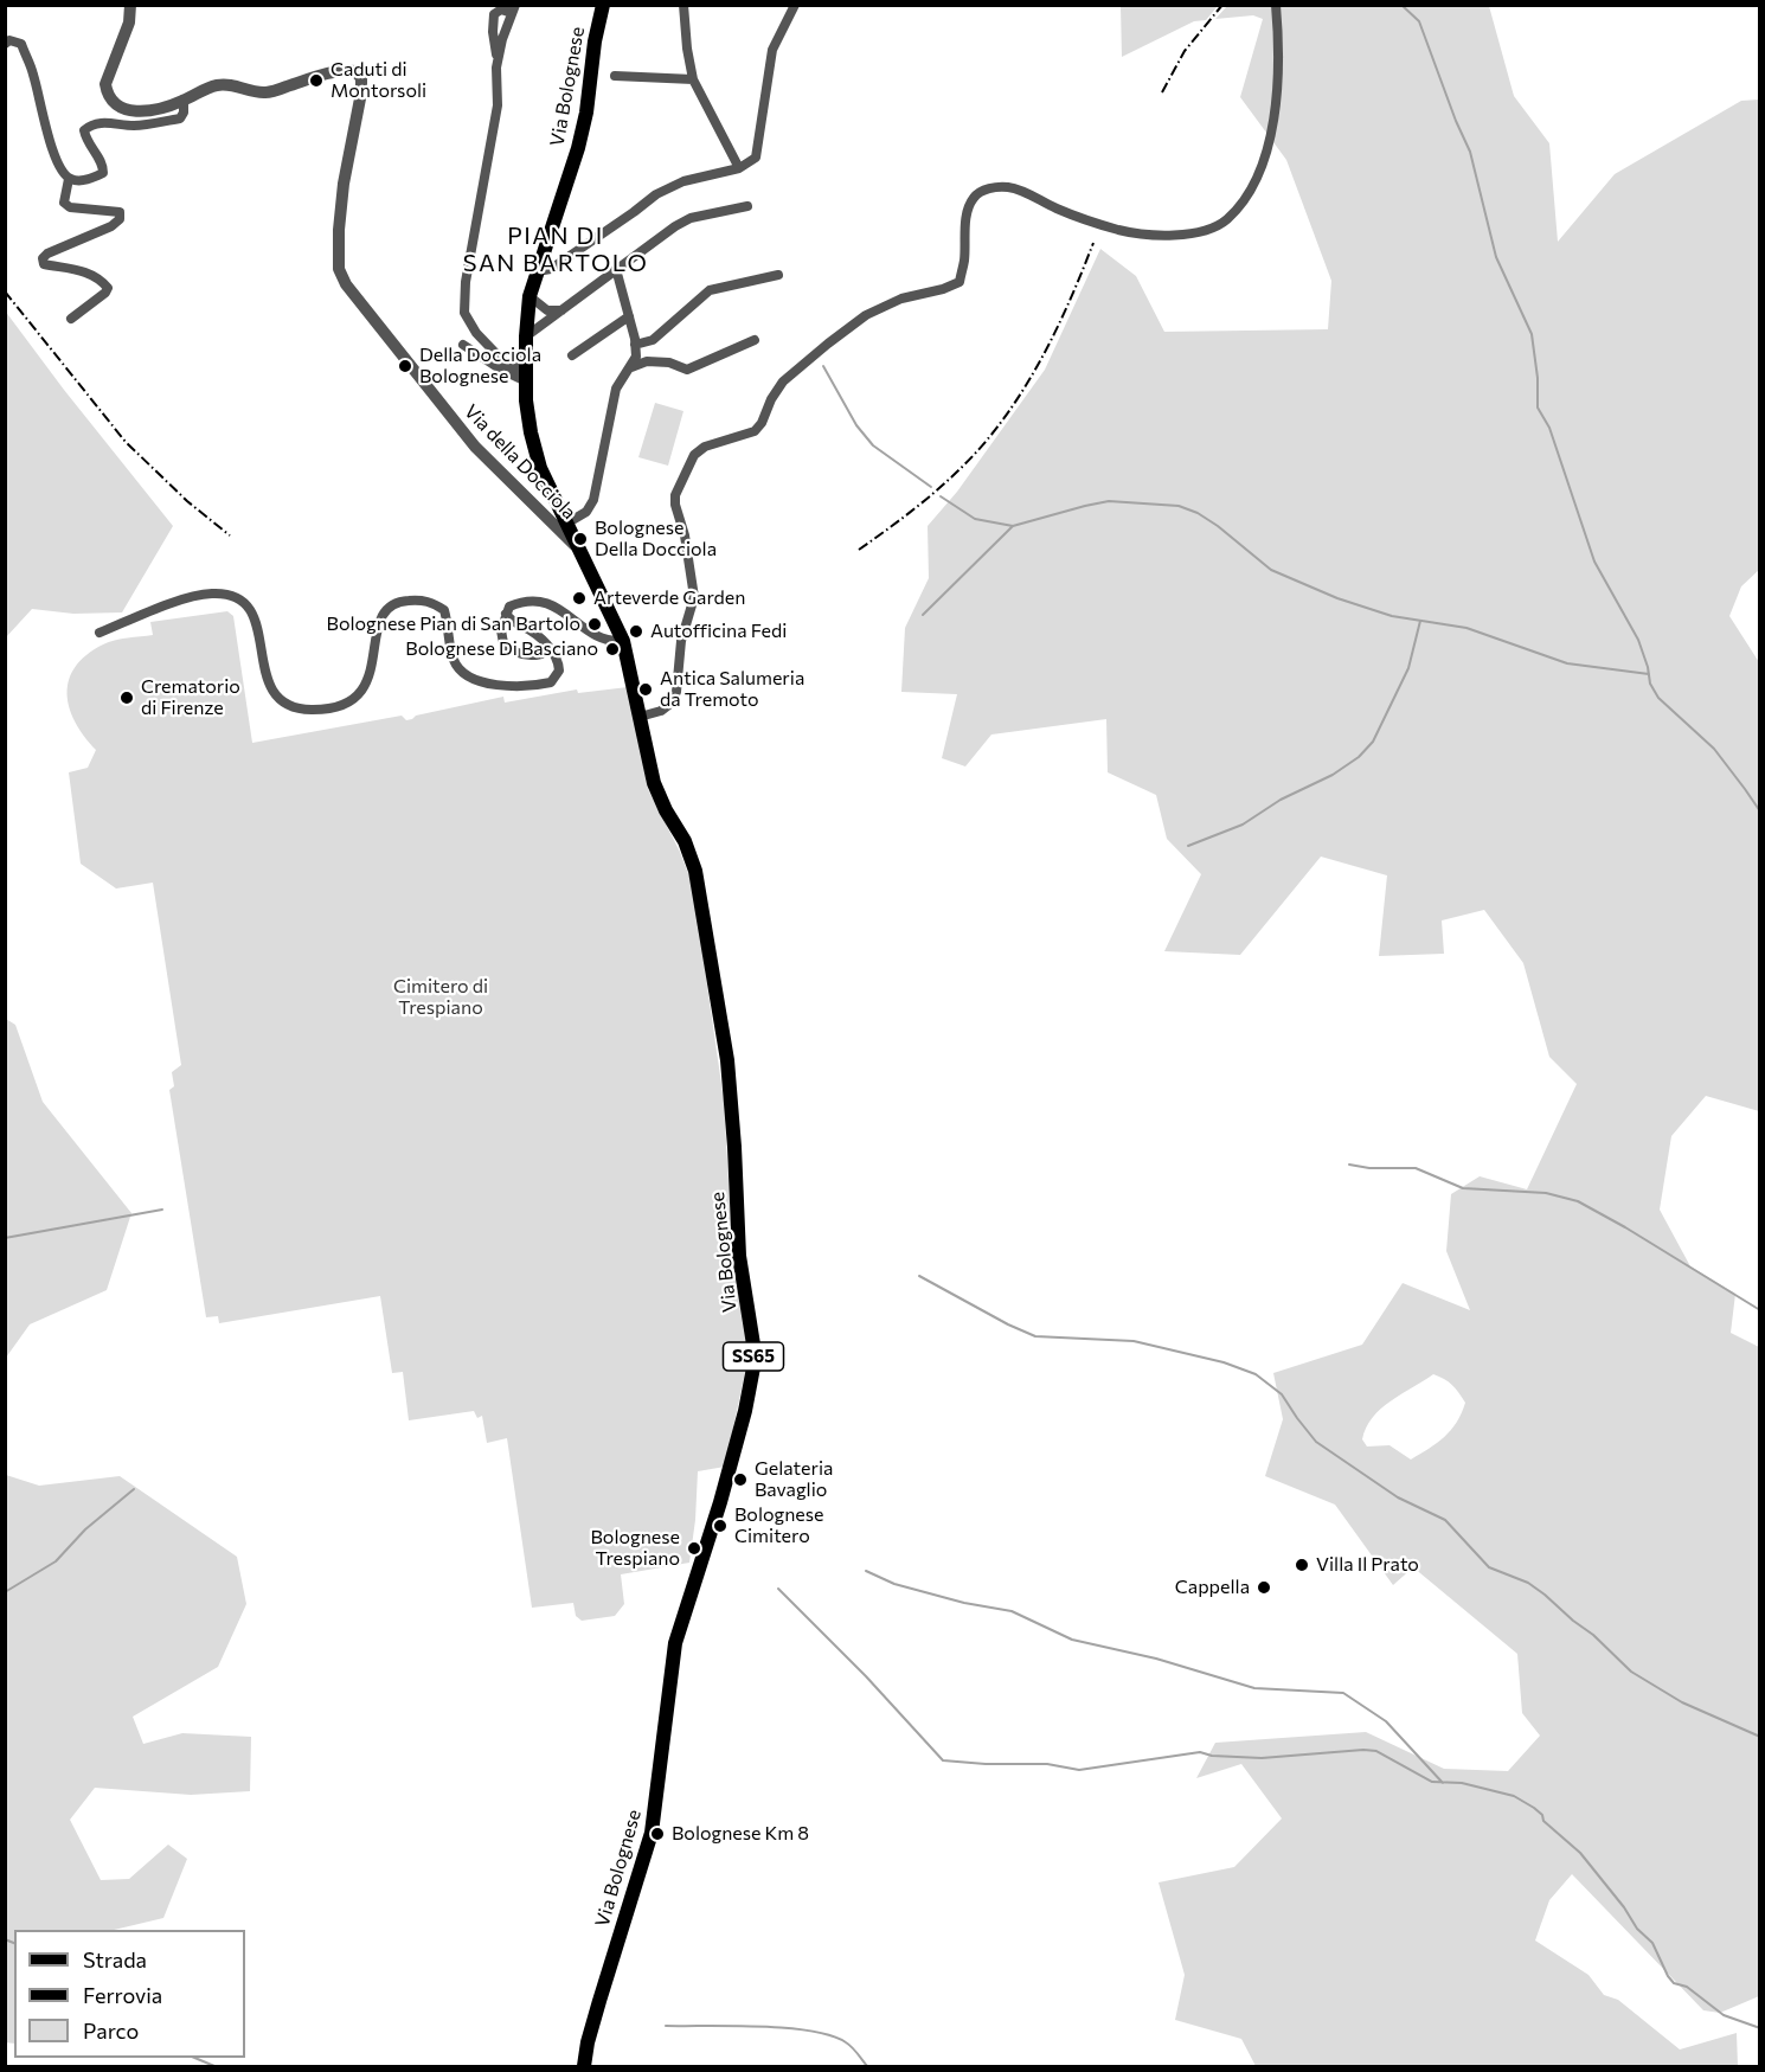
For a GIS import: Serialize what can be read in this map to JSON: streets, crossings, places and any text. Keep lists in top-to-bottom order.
{
  "streets": {
    "main road": ["Via Bolognese", "SS65"],
    "street": ["Via della Docciola"]
  },
  "crossings": [
    ["Via Bolognese", "Via della Docciola"]
  ],
  "districts": ["PIAN DI SAN BARTOLO"],
  "parks": ["Cimitero di Trespiano"],
  "places": [
    "Caduti di Montorsoli",
    "Della Docciola Bolognese",
    "Bolognese Della Docciola",
    "Arteverde Garden",
    "Bolognese Pian di San Bartolo",
    "Autofficina Fedi",
    "Bolognese Di Basciano",
    "Antica Salumeria da Tremoto",
    "Crematorio di Firenze",
    "Gelateria Bavaglio",
    "Bolognese Cimitero",
    "Bolognese Trespiano",
    "Villa Il Prato",
    "Cappella",
    "Bolognese Km 8"
  ],
  "legend": ["Strada", "Ferrovia", "Parco"]
}
